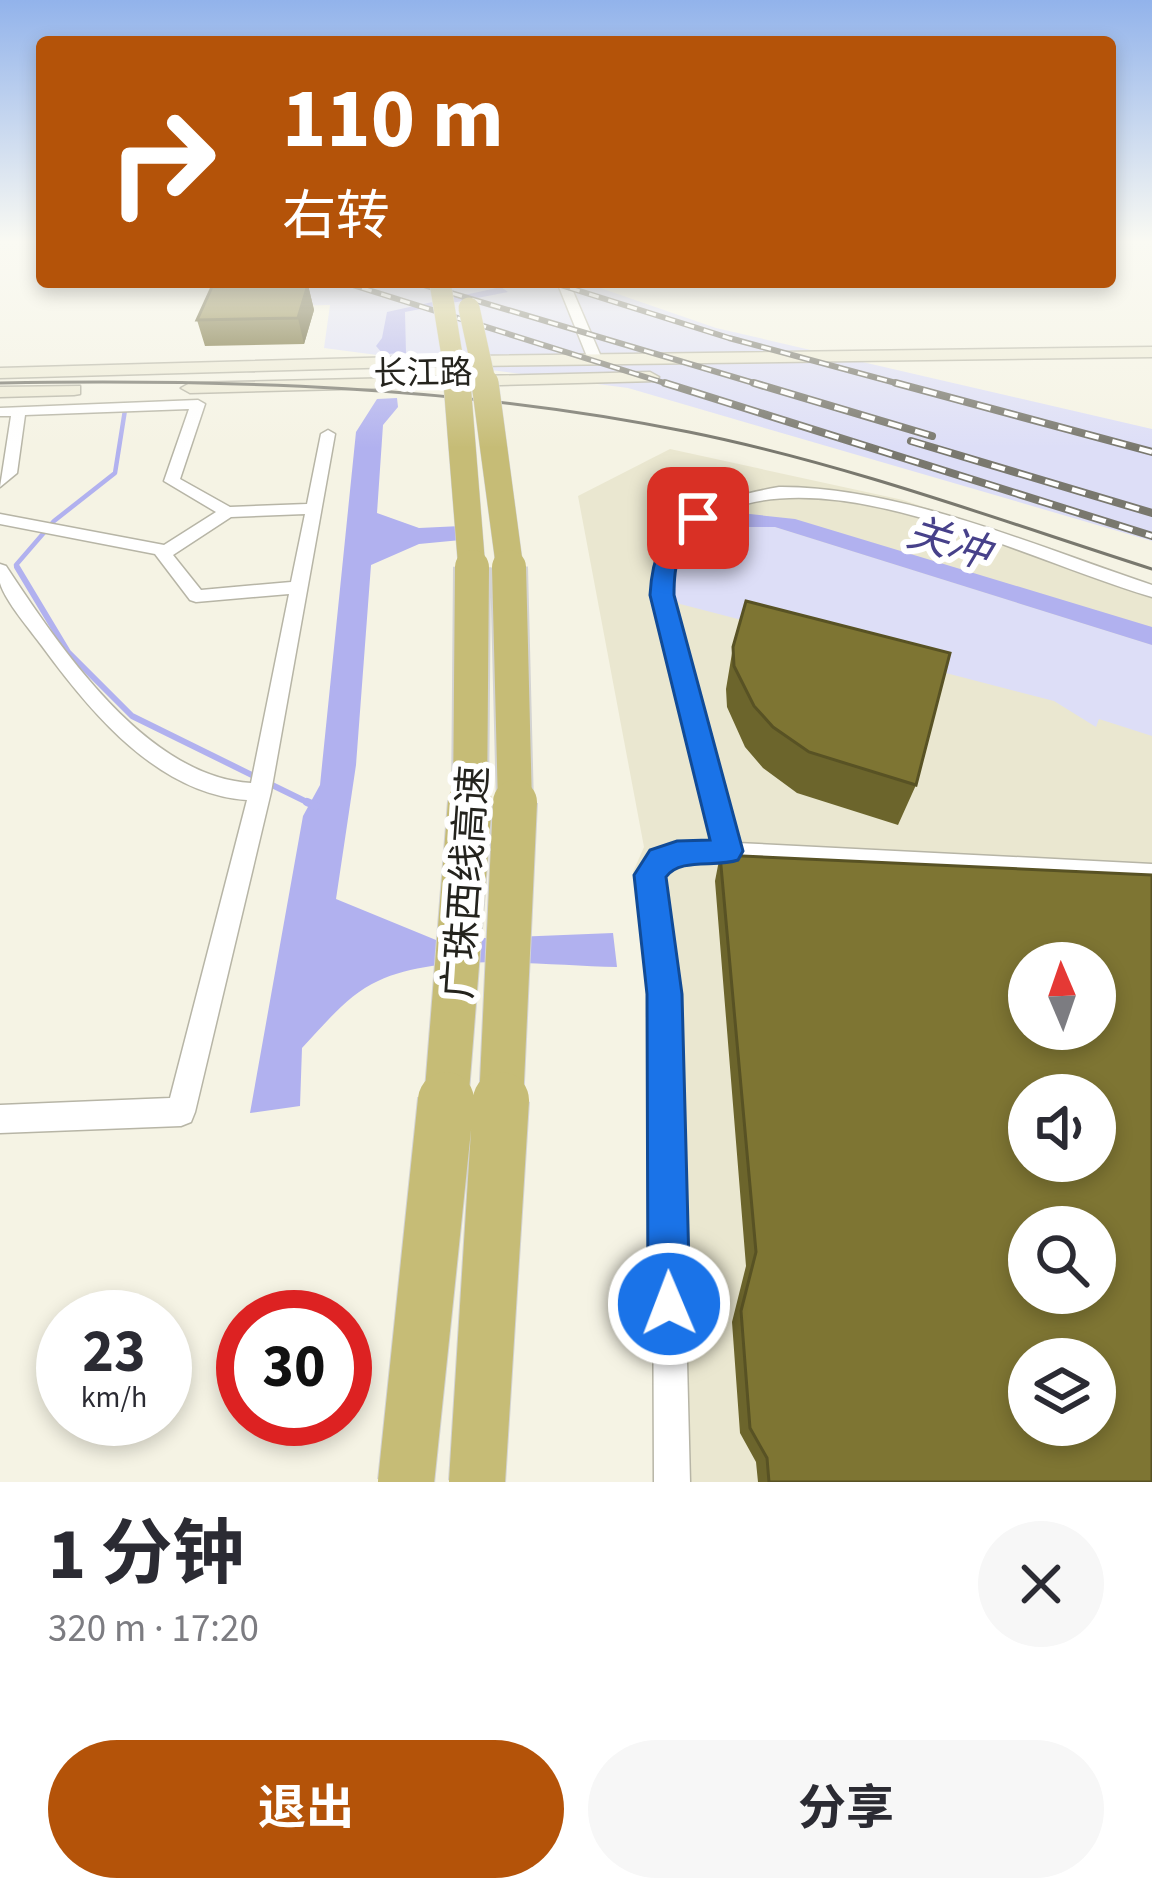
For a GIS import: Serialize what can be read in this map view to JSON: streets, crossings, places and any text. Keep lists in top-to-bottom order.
{
  "streets": {
    "highway": ["广珠西线高速"],
    "main road": ["长江路"]
  },
  "water": ["关冲"],
  "north": "top",
  "page": {
    "turn": ["110 m", "右转"],
    "speed": "23 km/h",
    "limit": "30",
    "heading": ["1 分钟", "320 m · 17:20"],
    "buttons": ["退出", "分享"]
  }
}
